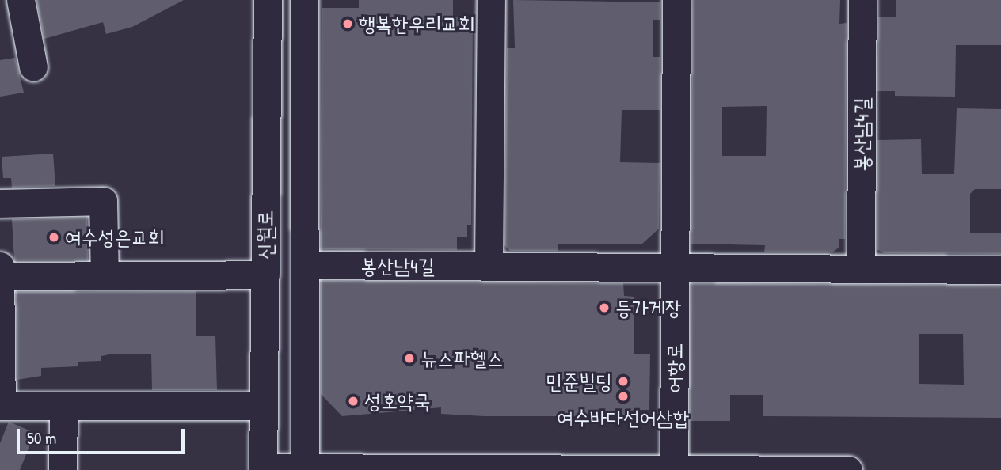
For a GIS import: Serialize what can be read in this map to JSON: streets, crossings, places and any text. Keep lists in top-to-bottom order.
{
  "streets": {
    "street": ["봉산남4길", "신월로", "어항로"]
  },
  "crossings": [
    ["봉산남4길", "신월로"],
    ["봉산남4길", "어항로"]
  ],
  "places": [
    "행복한우리교회",
    "여수성은교회",
    "등가게장",
    "뉴스파헬스",
    "민준빌딩",
    "여수바다선어삼합",
    "성호약국"
  ],
  "scale_bar": "50 m"
}
